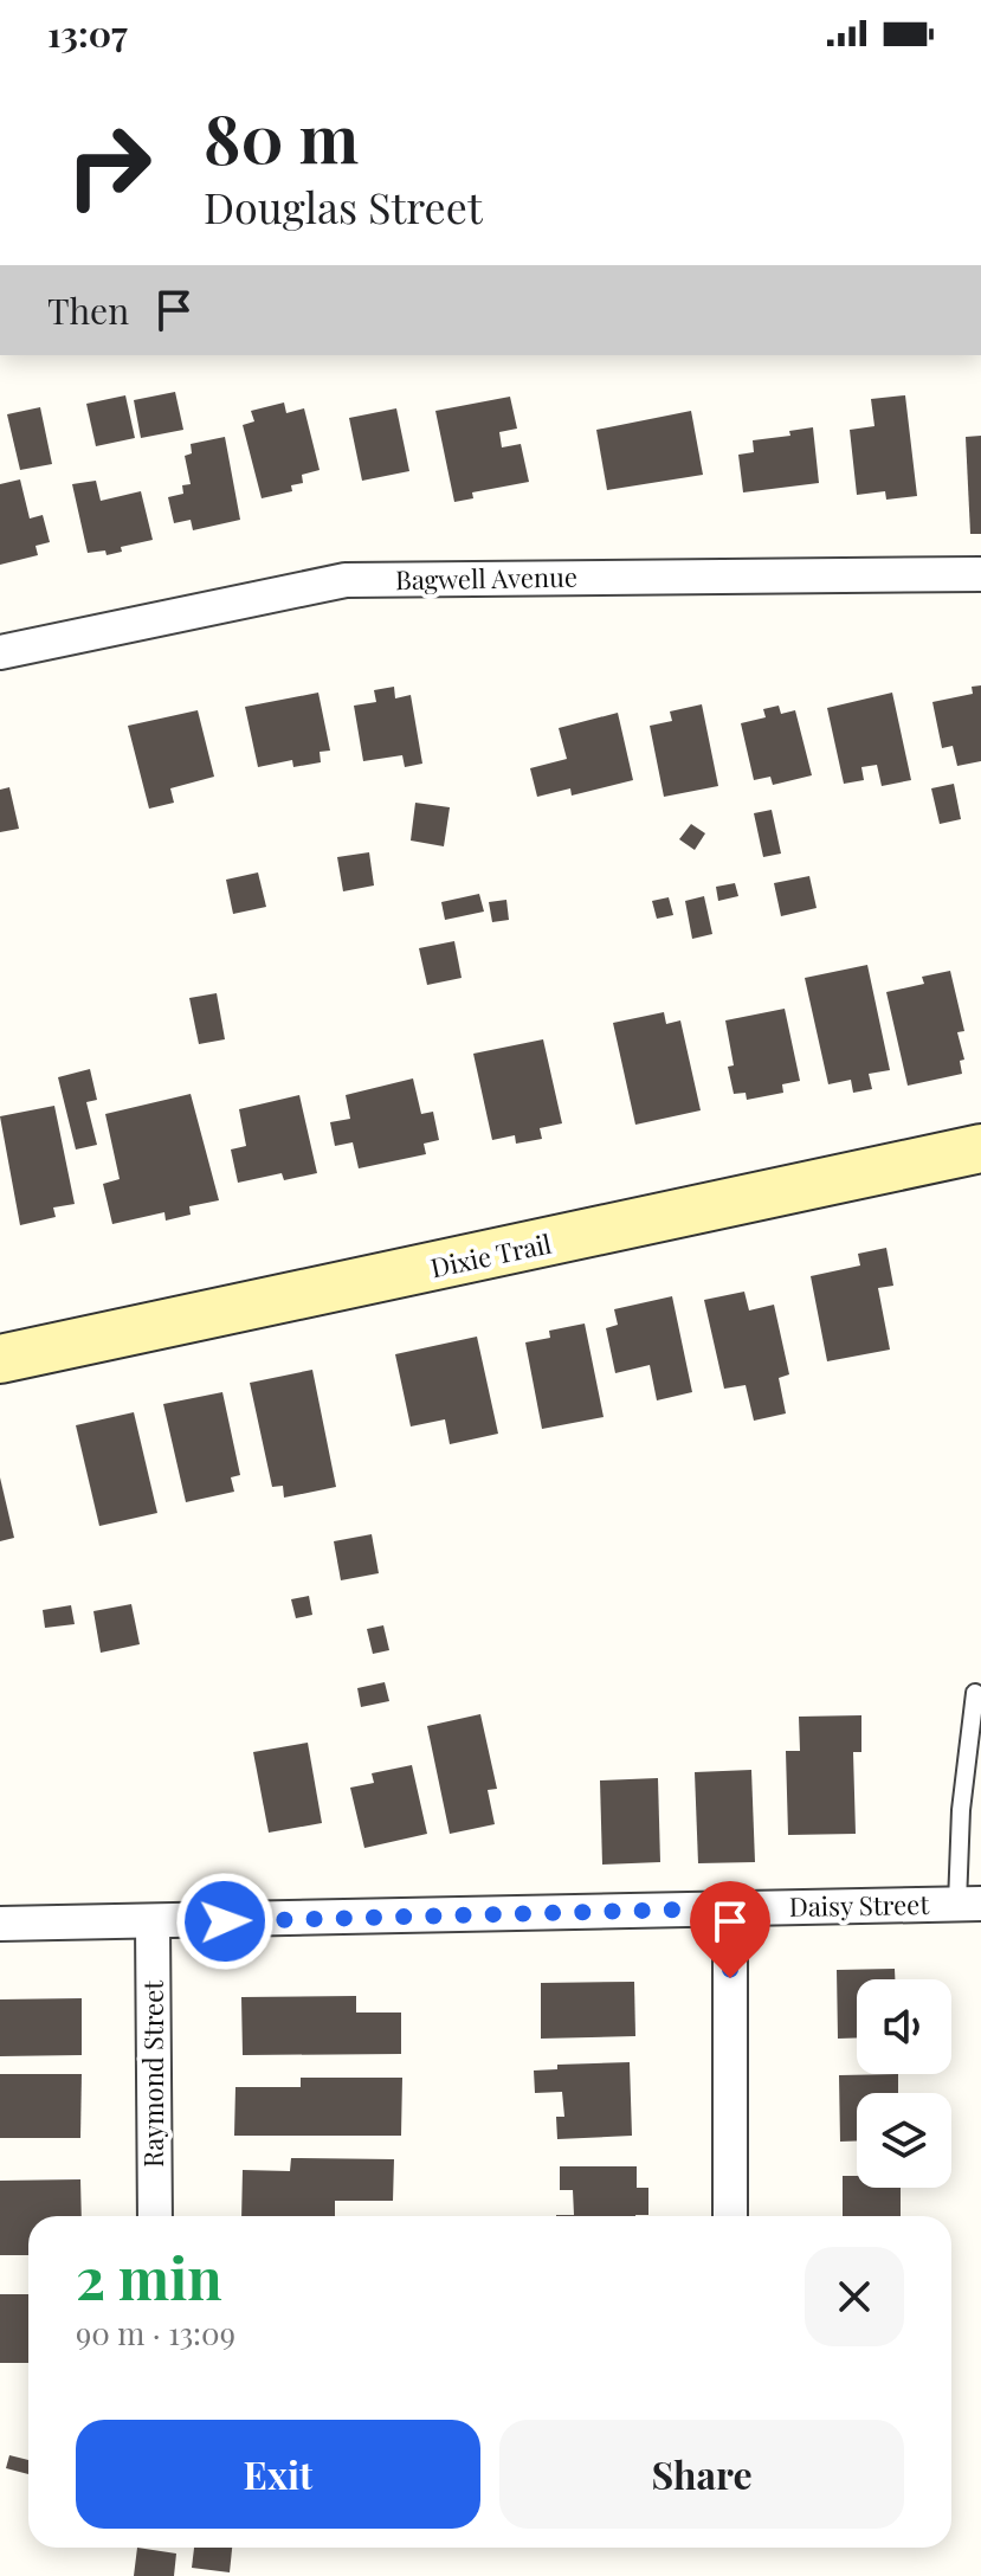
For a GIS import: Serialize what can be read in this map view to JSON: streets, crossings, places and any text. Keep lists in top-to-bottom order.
{
  "streets": {
    "main road": ["Dixie Trail"],
    "street": ["Bagwell Avenue", "Daisy Street", "Raymond Street"]
  },
  "crossings": [
    ["Daisy Street", "Raymond Street"]
  ],
  "page": {
    "status": "13:07",
    "turn": ["80 m", "Douglas Street"],
    "then": "Then",
    "heading": ["2 min", "90 m · 13:09"],
    "buttons": ["Exit", "Share"]
  }
}
